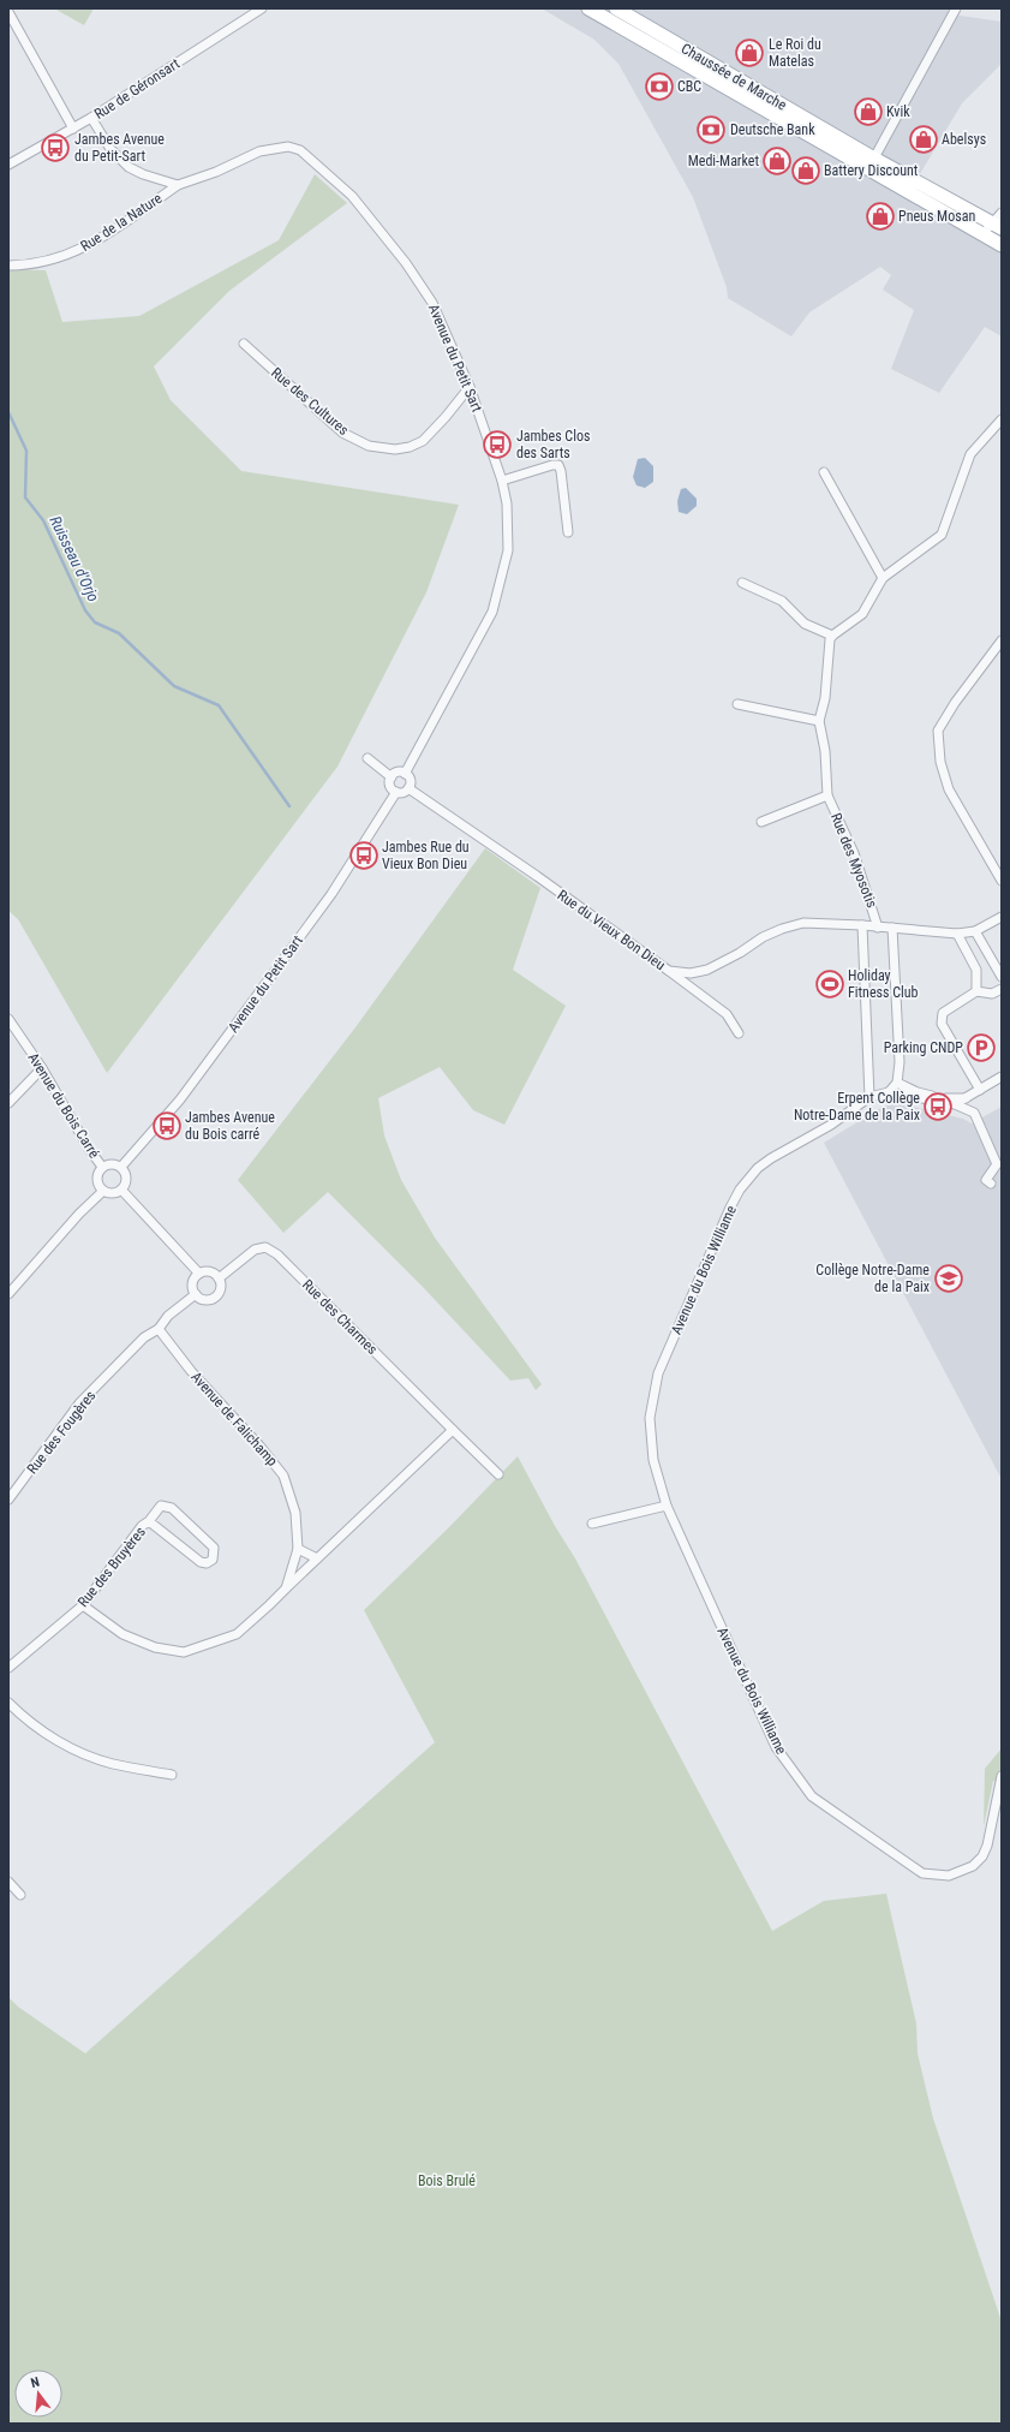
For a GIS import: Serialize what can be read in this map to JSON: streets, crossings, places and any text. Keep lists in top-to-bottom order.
{
  "streets": {
    "main road": ["Chaussée de Marche"],
    "street": [
      "Rue de Géronsart",
      "Rue de la Nature",
      "Avenue du Petit Sart",
      "Rue des Cultures",
      "Rue des Myosotis",
      "Rue du Vieux Bon Dieu",
      "Avenue du Bois Carré",
      "Avenue du Bois Williame",
      "Rue des Charmes",
      "Avenue de Falichamp",
      "Rue des Fougères",
      "Rue des Bruyères"
    ]
  },
  "crossings": [
    ["Rue de la Nature", "Avenue du Petit Sart"],
    ["Avenue du Petit Sart", "Rue des Cultures"],
    ["Avenue du Petit Sart", "Rue du Vieux Bon Dieu"],
    ["Avenue du Petit Sart", "Avenue du Bois Carré"],
    ["Rue des Myosotis", "Rue du Vieux Bon Dieu"],
    ["Avenue de Falichamp", "Rue des Fougères"]
  ],
  "water": ["Ruisseau d'Orjo"],
  "parks": ["Bois Brulé"],
  "places": {
    "shop": [
      "Le Roi du Matelas",
      "Kvik",
      "Abelsys",
      "Medi-Market",
      "Battery Discount",
      "Pneus Mosan"
    ],
    "bank": ["CBC", "Deutsche Bank"],
    "bus stop": [
      "Jambes Avenue du Petit-Sart",
      "Jambes Clos des Sarts",
      "Jambes Rue du Vieux Bon Dieu",
      "Erpent Collège Notre-Dame de la Paix",
      "Jambes Avenue du Bois carré"
    ],
    "sports": ["Holiday Fitness Club"],
    "parking": ["Parking CNDP"],
    "school or university": ["Collège Notre-Dame de la Paix"]
  },
  "north": "top"
}
